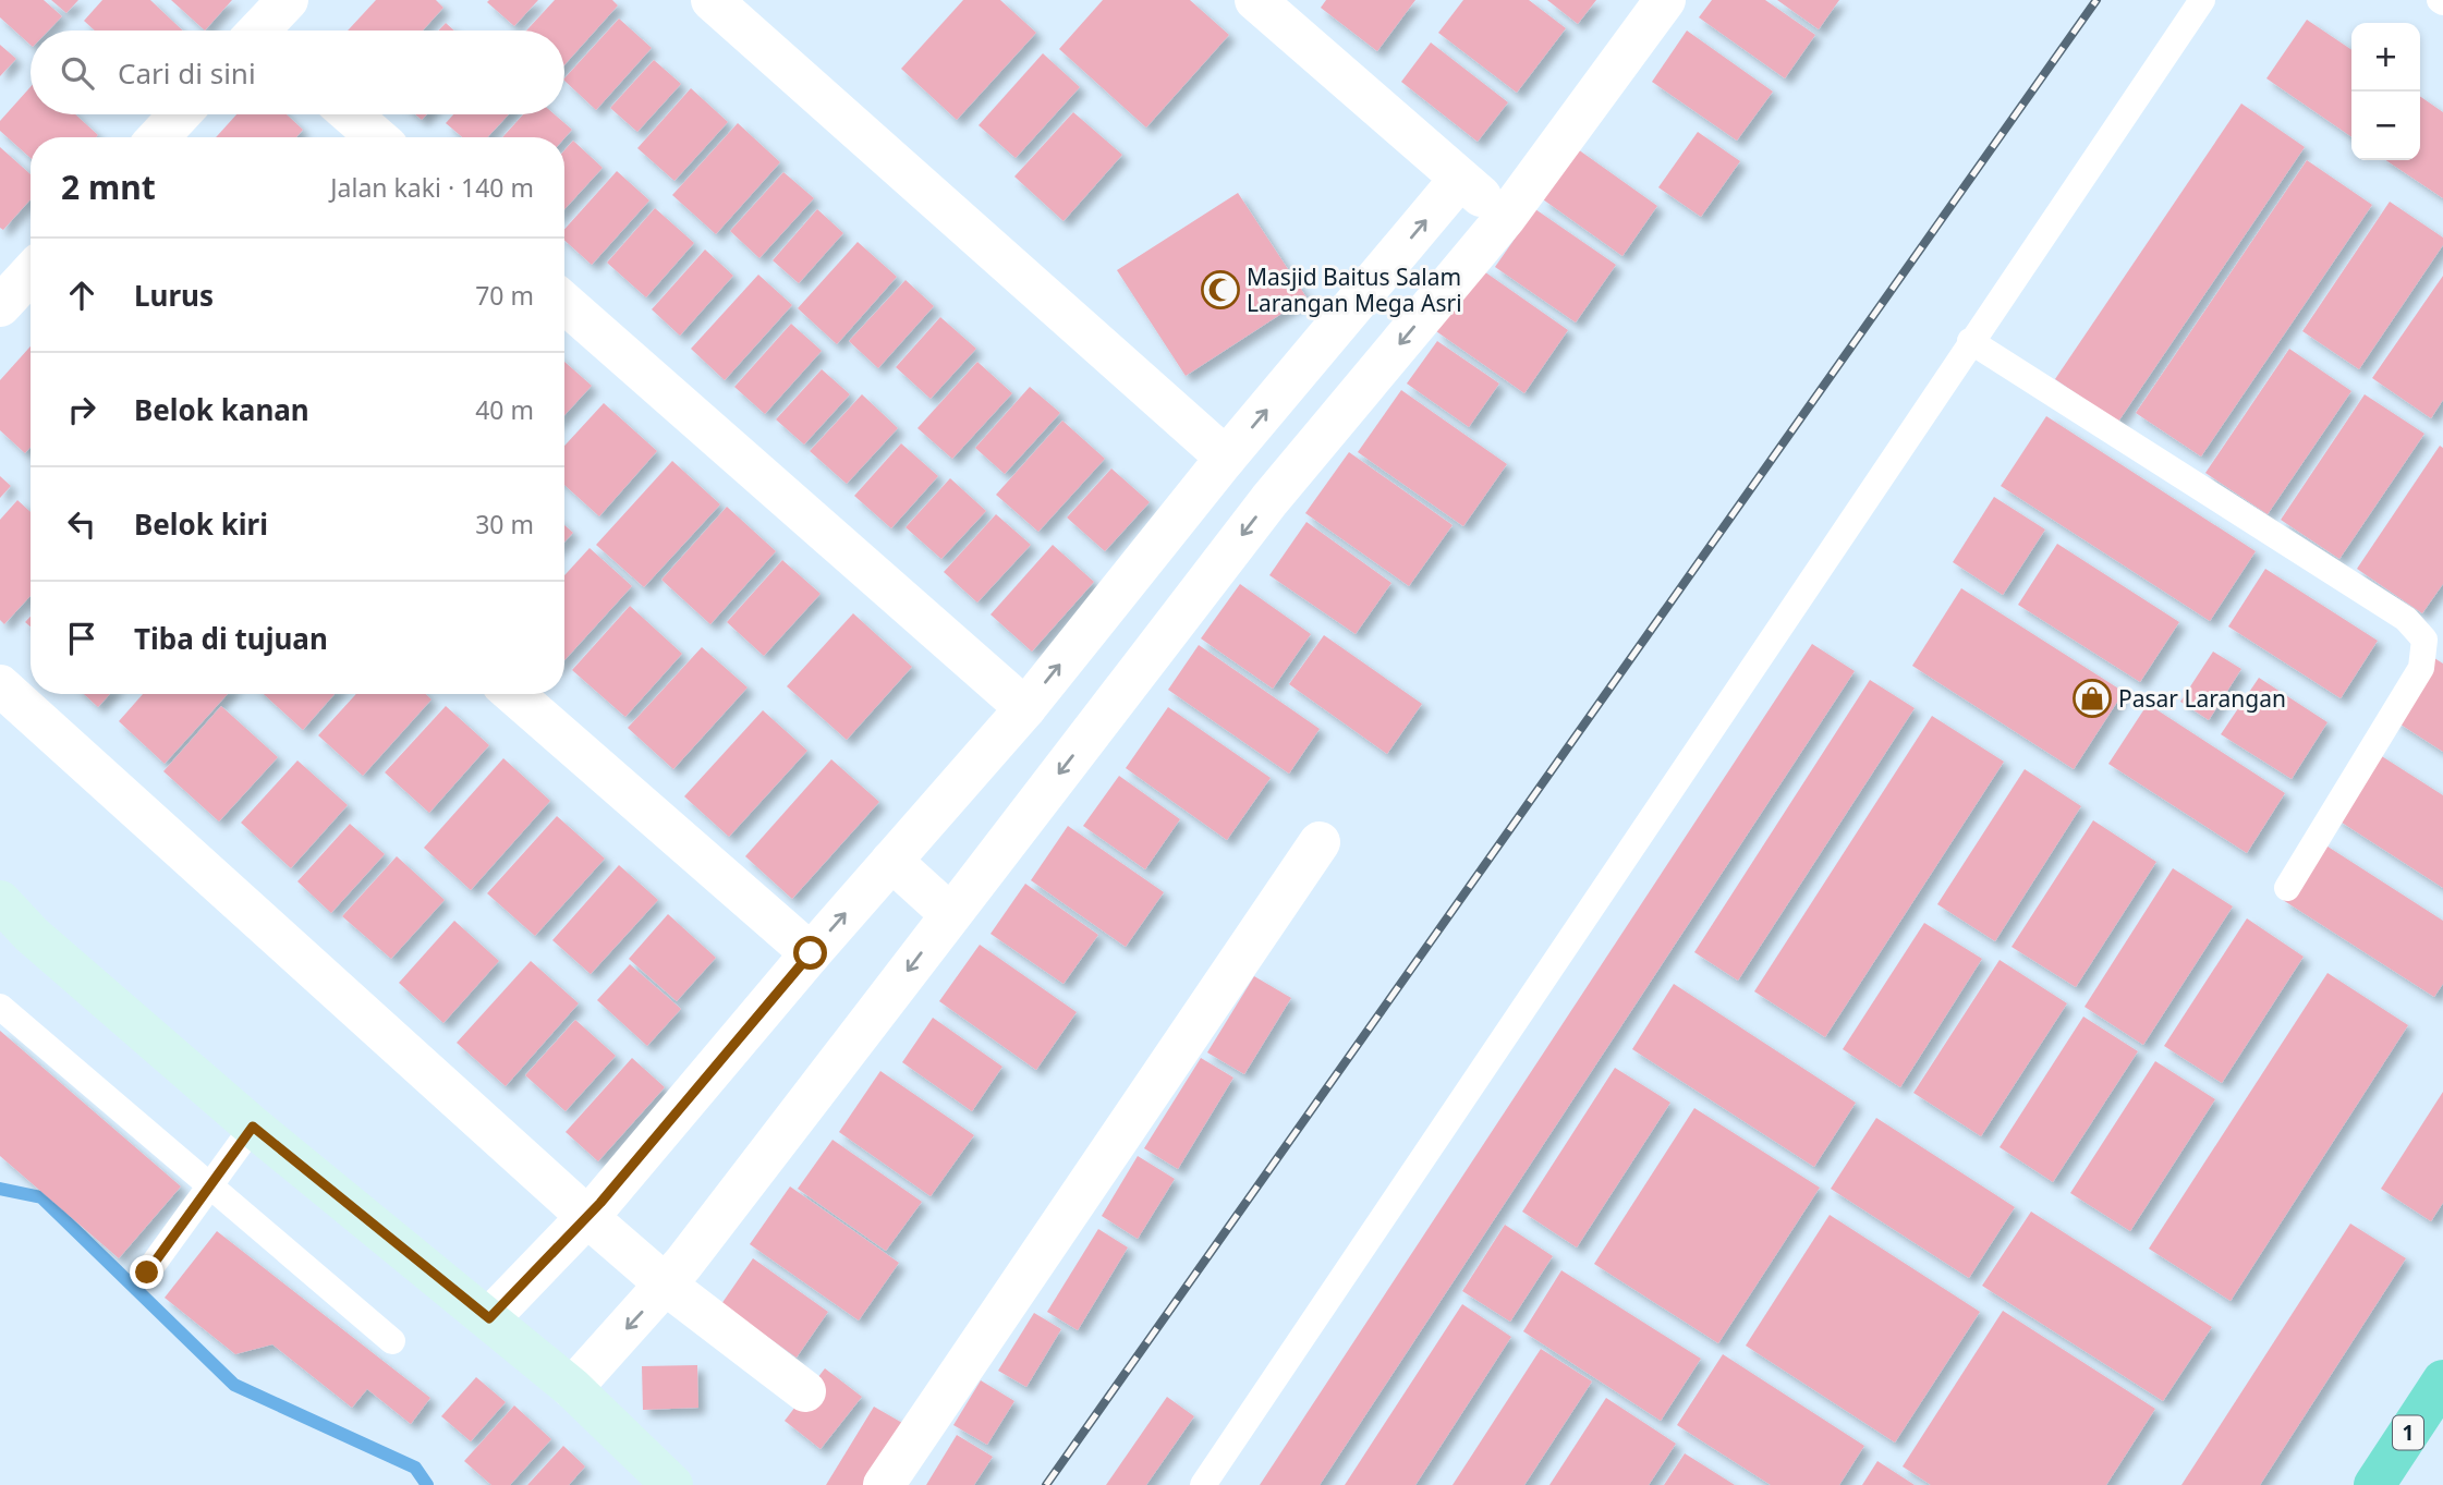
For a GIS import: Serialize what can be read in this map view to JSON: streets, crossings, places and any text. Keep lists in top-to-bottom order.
{
  "streets": {
    "highway": ["1"]
  },
  "places": {
    "mosque": ["Masjid Baitus Salam Larangan Mega Asri"],
    "shop": ["Pasar Larangan"]
  },
  "page": {
    "map_buttons": ["+", "−"],
    "search": "Cari di sini",
    "heading": ["2 mnt", "Jalan kaki · 140 m"],
    "list": [
      ["Lurus", "70 m"],
      ["Belok kanan", "40 m"],
      ["Belok kiri", "30 m"],
      "Tiba di tujuan"
    ]
  }
}
